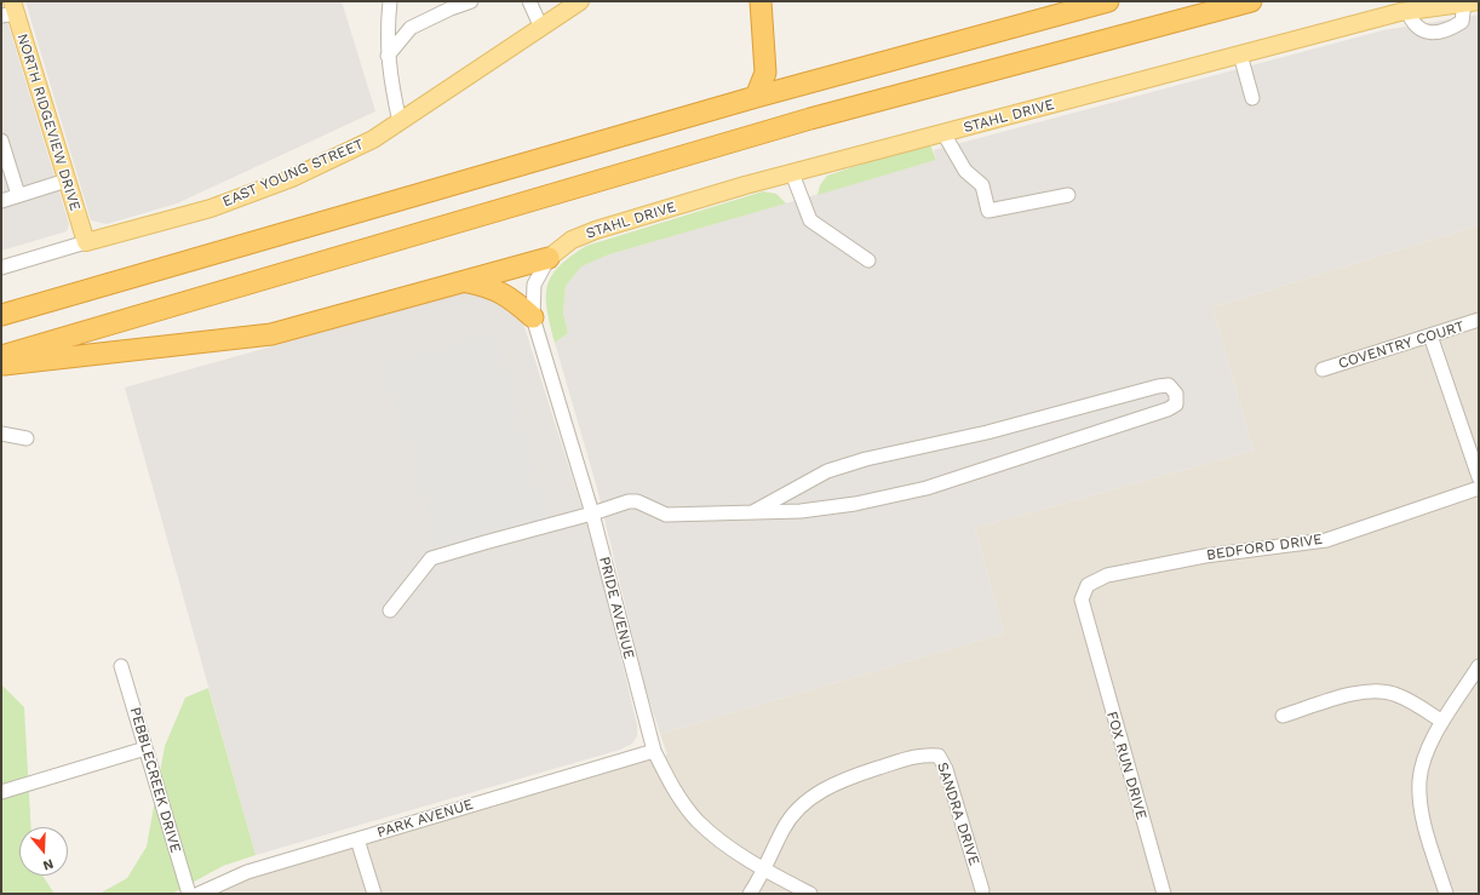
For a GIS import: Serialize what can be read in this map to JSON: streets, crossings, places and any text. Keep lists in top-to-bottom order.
{
  "streets": {
    "main road": ["STAHL DRIVE", "NORTH RIDGEVIEW DRIVE", "EAST YOUNG STREET"],
    "street": [
      "COVENTRY COURT",
      "BEDFORD DRIVE",
      "PRIDE AVENUE",
      "FOX RUN DRIVE",
      "PEBBLECREEK DRIVE",
      "SANDRA DRIVE",
      "PARK AVENUE"
    ]
  },
  "crossings": [
    ["STAHL DRIVE", "PRIDE AVENUE"],
    ["NORTH RIDGEVIEW DRIVE", "EAST YOUNG STREET"],
    ["BEDFORD DRIVE", "FOX RUN DRIVE"],
    ["PRIDE AVENUE", "SANDRA DRIVE"],
    ["PRIDE AVENUE", "PARK AVENUE"]
  ],
  "north": "bottom"
}
